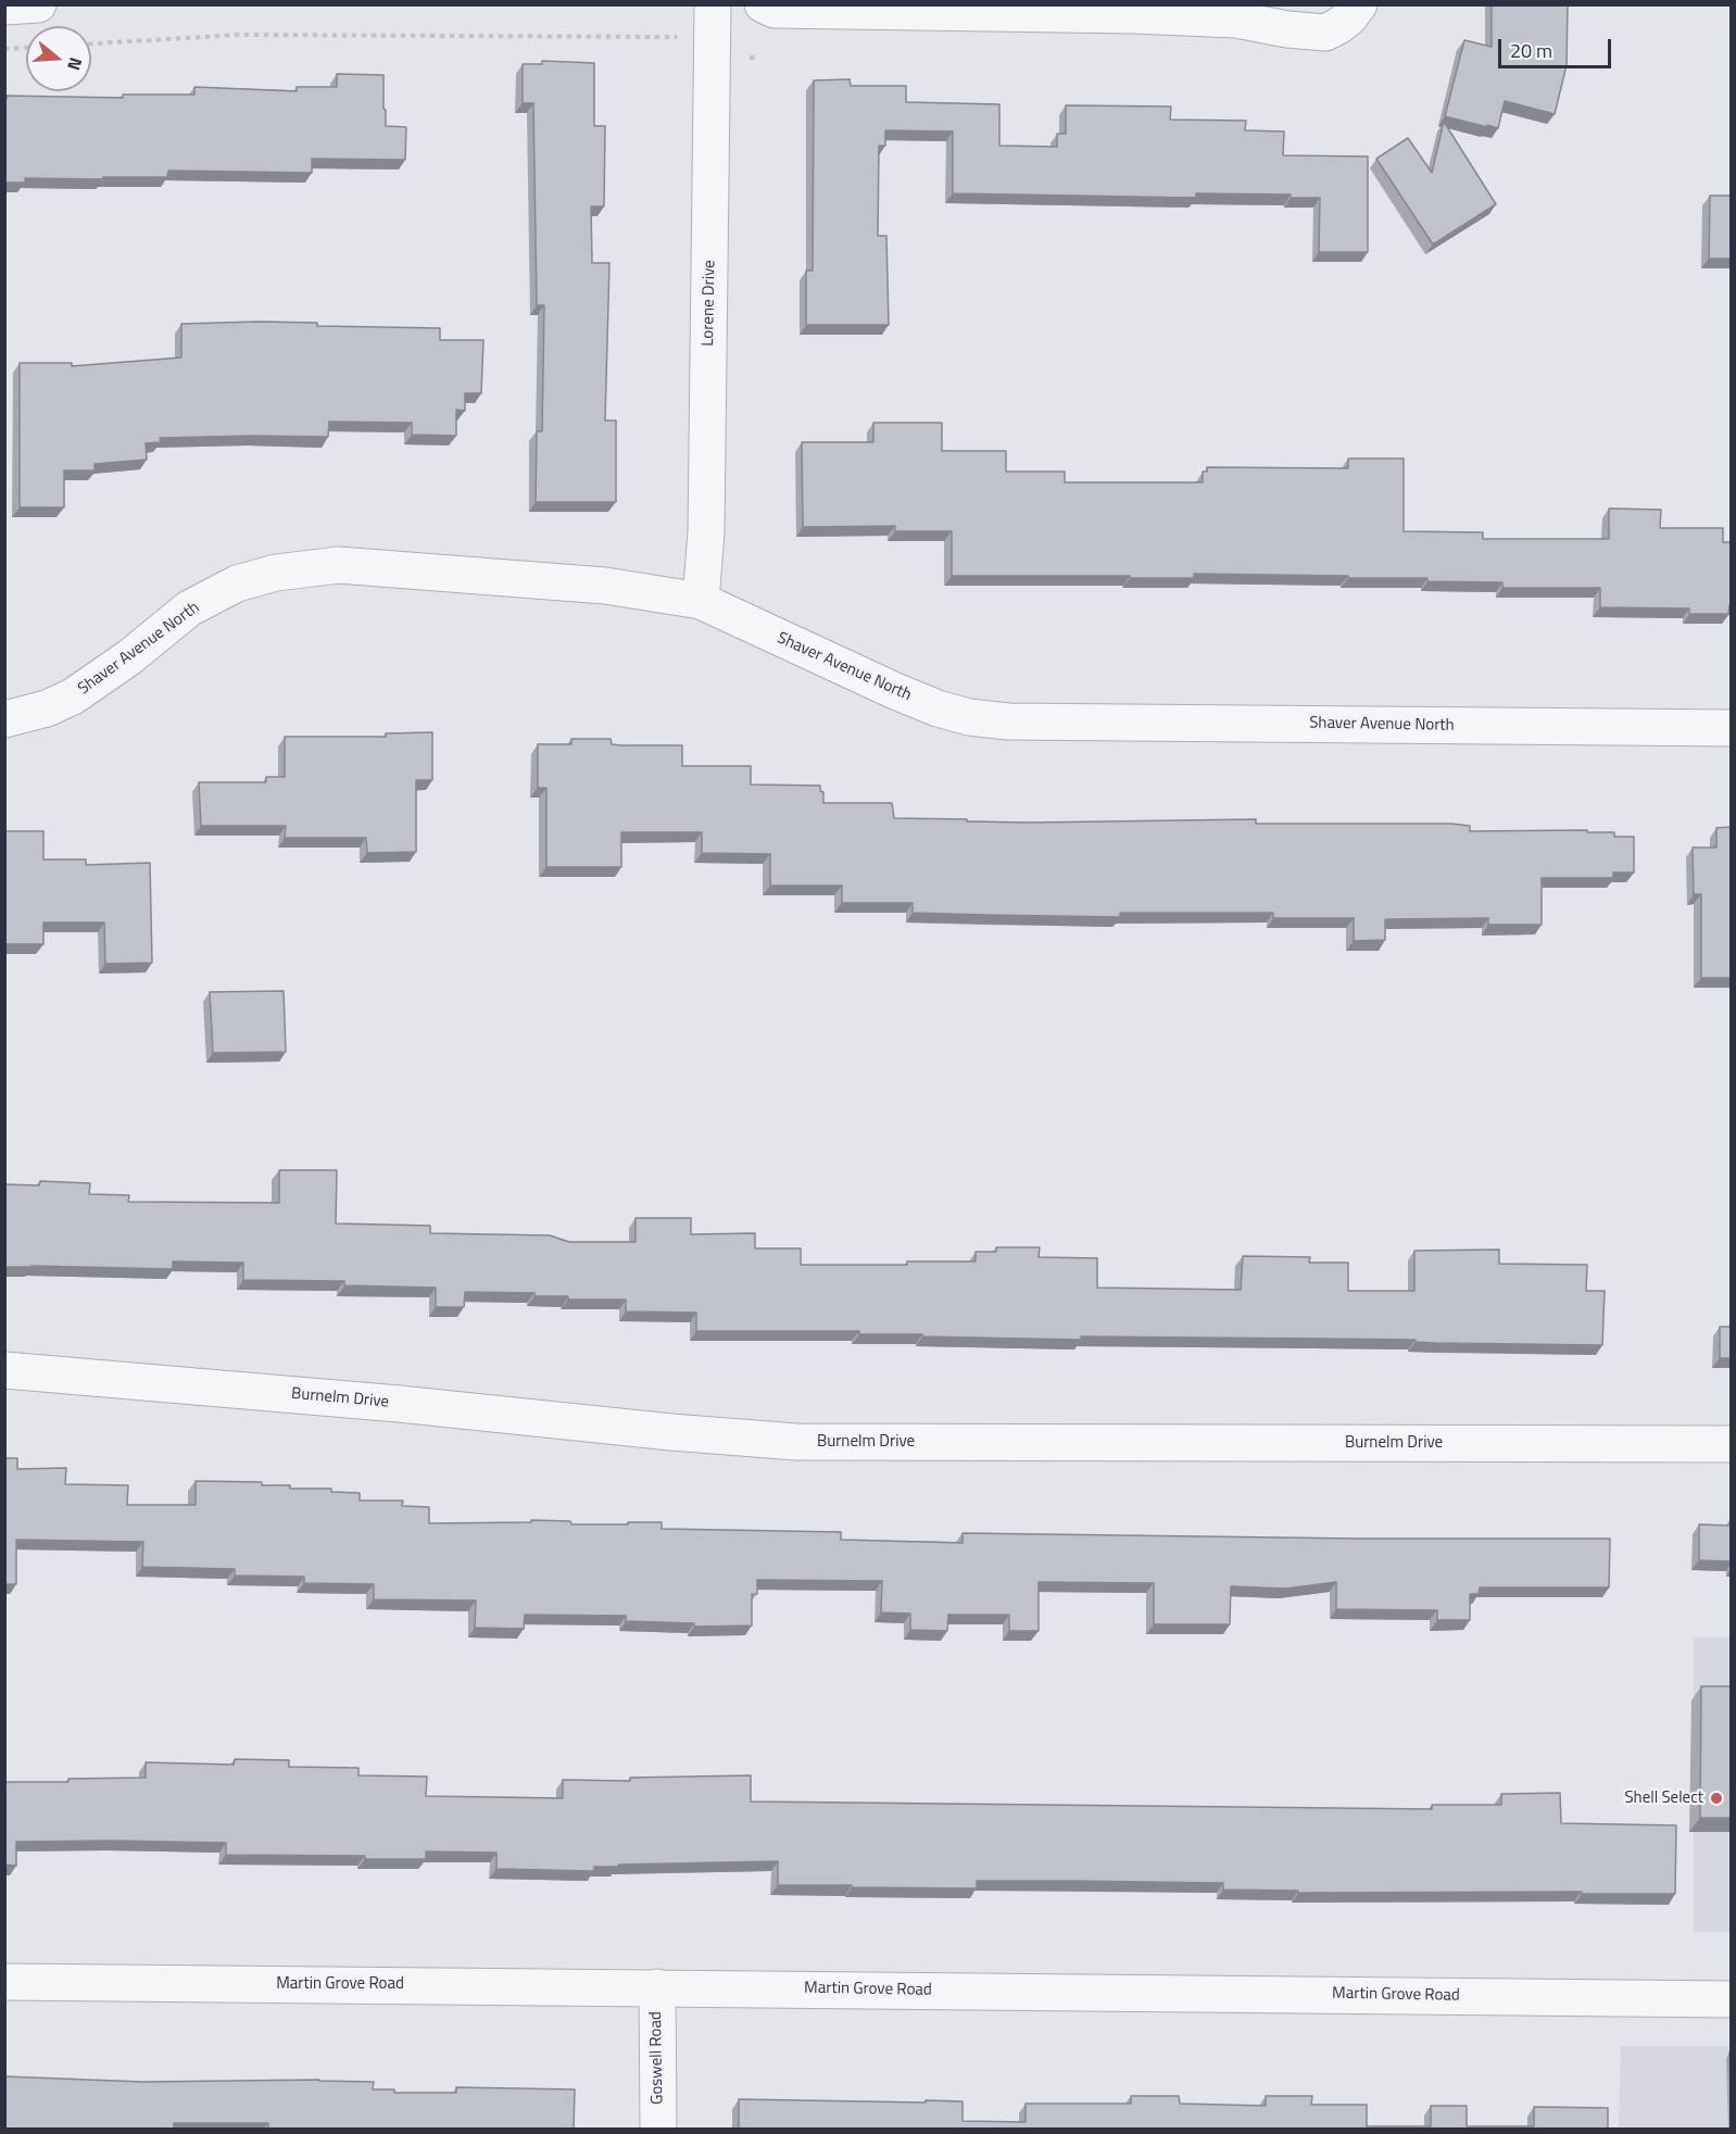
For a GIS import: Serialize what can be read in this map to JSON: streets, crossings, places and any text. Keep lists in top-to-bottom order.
{
  "streets": {
    "street": [
      "Lorene Drive",
      "Shaver Avenue North",
      "Burnelm Drive",
      "Martin Grove Road",
      "Goswell Road"
    ]
  },
  "crossings": [
    ["Lorene Drive", "Shaver Avenue North"],
    ["Martin Grove Road", "Goswell Road"]
  ],
  "places": ["Shell Select"],
  "scale_bar": "20 m",
  "north": "right"
}
